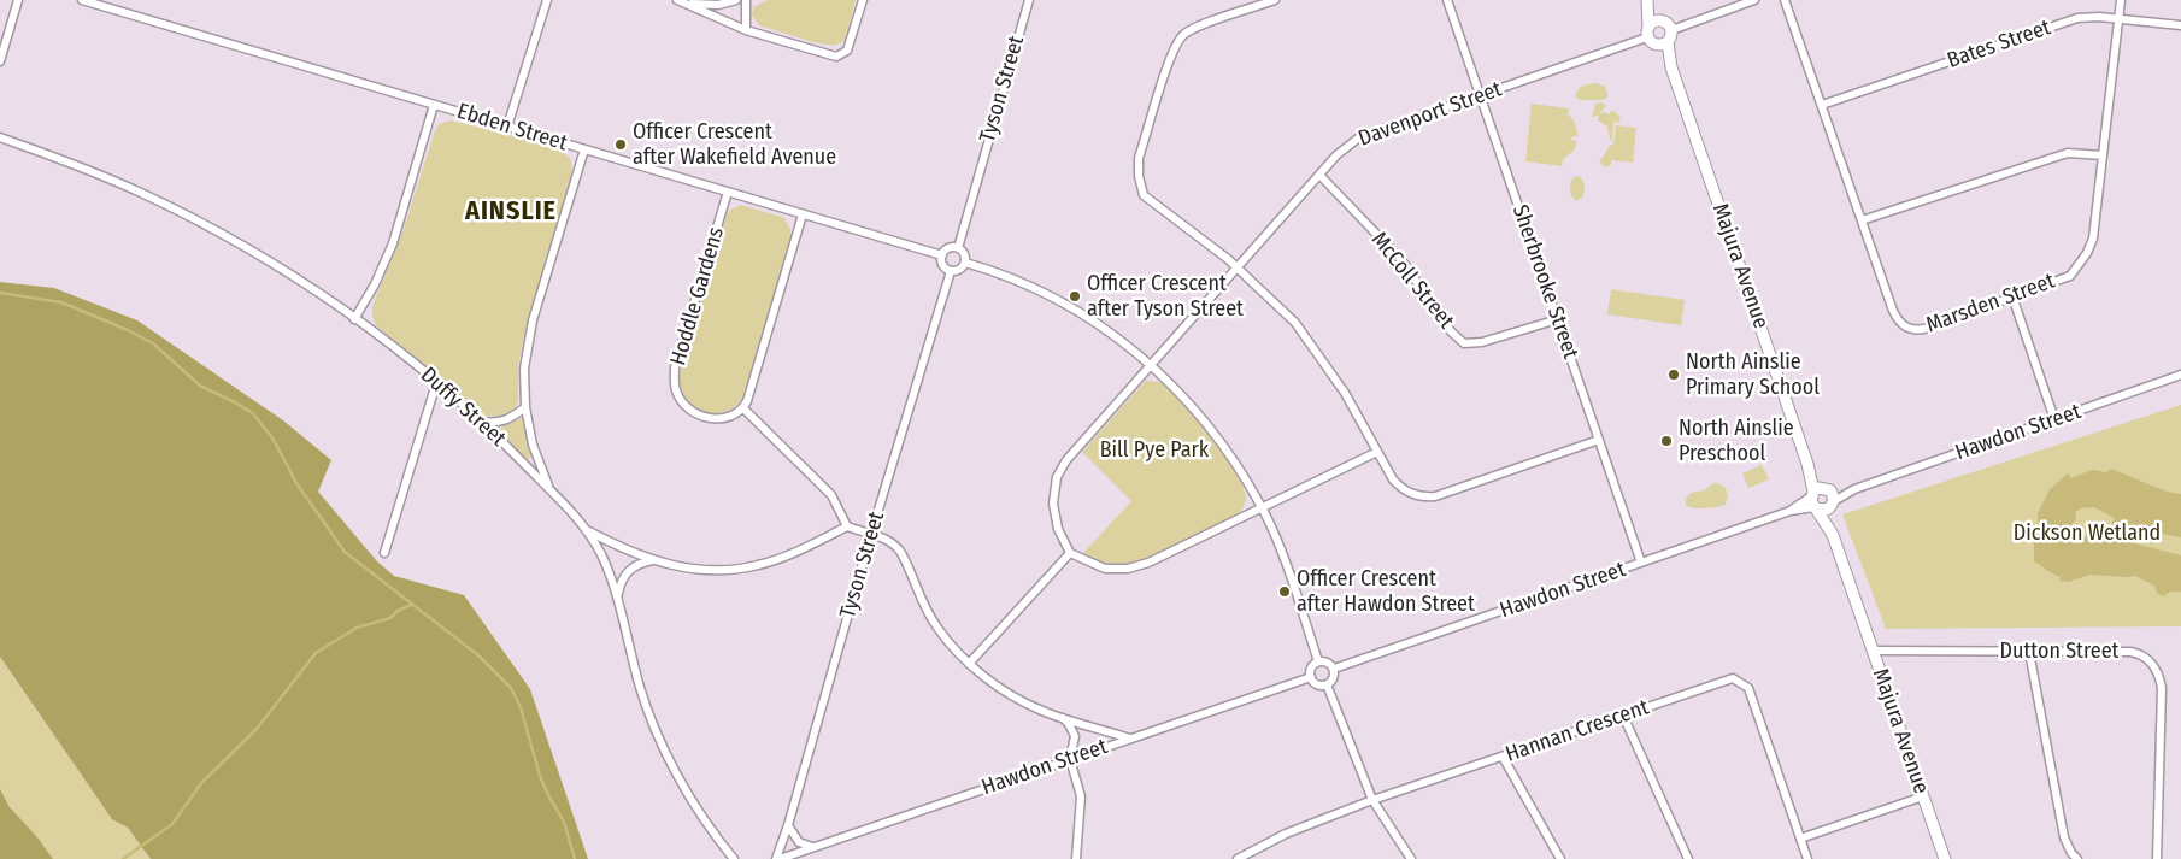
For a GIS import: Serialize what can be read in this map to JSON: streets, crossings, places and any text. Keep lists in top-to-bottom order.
{
  "streets": {
    "main road": ["Majura Avenue"],
    "street": [
      "Bates Street",
      "Tyson Street",
      "Davenport Street",
      "Ebden Street",
      "McColl Street",
      "Sherbrooke Street",
      "Hoddle Gardens",
      "Marsden Street",
      "Duffy Street",
      "Hawdon Street",
      "Dutton Street",
      "Hannan Crescent"
    ]
  },
  "crossings": [
    ["Bates Street", "Marsden Street"],
    ["Tyson Street", "Ebden Street"],
    ["Tyson Street", "Hawdon Street"],
    ["Davenport Street", "McColl Street"],
    ["Davenport Street", "Sherbrooke Street"],
    ["Ebden Street", "Hoddle Gardens"],
    ["Majura Avenue", "Hawdon Street"],
    ["Majura Avenue", "Dutton Street"],
    ["McColl Street", "Sherbrooke Street"],
    ["Sherbrooke Street", "Hawdon Street"]
  ],
  "districts": ["AINSLIE"],
  "parks": ["Bill Pye Park", "Dickson Wetland"],
  "places": [
    "Officer Crescent after Wakefield Avenue",
    "Officer Crescent after Tyson Street",
    "North Ainslie Primary School",
    "North Ainslie Preschool",
    "Officer Crescent after Hawdon Street"
  ]
}
